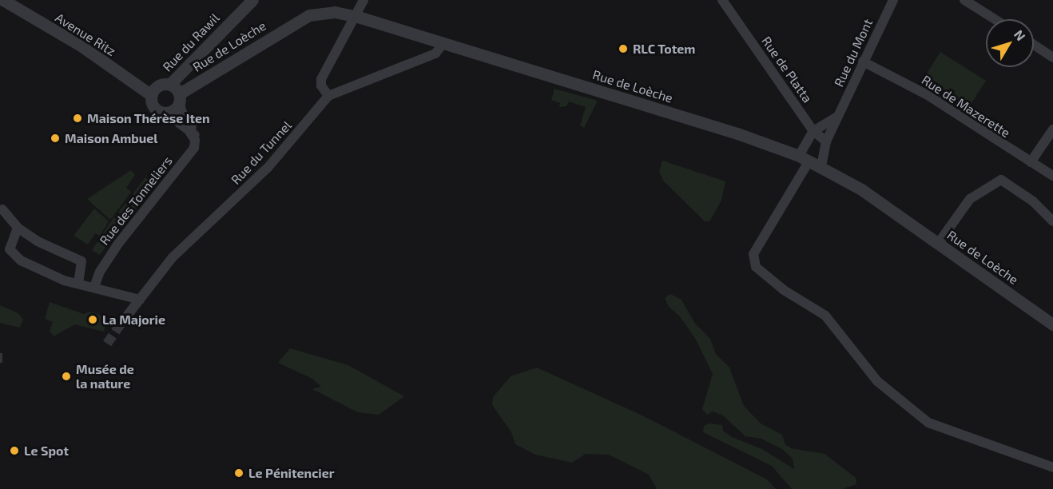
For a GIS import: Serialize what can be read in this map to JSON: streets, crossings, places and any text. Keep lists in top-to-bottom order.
{
  "streets": {
    "street": [
      "Avenue Ritz",
      "Rue du Rawil",
      "Rue de Loèche",
      "Rue du Mont",
      "Rue de Platta",
      "Rue de Mazerette",
      "Rue du Tunnel",
      "Rue des Tonneliers"
    ]
  },
  "crossings": [
    ["Avenue Ritz", "Rue du Rawil"],
    ["Avenue Ritz", "Rue de Loèche"],
    ["Avenue Ritz", "Rue des Tonneliers"],
    ["Rue du Rawil", "Rue de Loèche"],
    ["Rue du Rawil", "Rue des Tonneliers"],
    ["Rue de Loèche", "Rue du Mont"],
    ["Rue de Loèche", "Rue du Tunnel"],
    ["Rue de Loèche", "Rue des Tonneliers"],
    ["Rue du Mont", "Rue de Platta"],
    ["Rue du Mont", "Rue de Mazerette"]
  ],
  "places": [
    "RLC Totem",
    "Maison Thérèse Iten",
    "Maison Ambuel",
    "La Majorie",
    "Musée de la nature",
    "Le Spot",
    "Le Pénitencier"
  ],
  "north": "top right"
}
